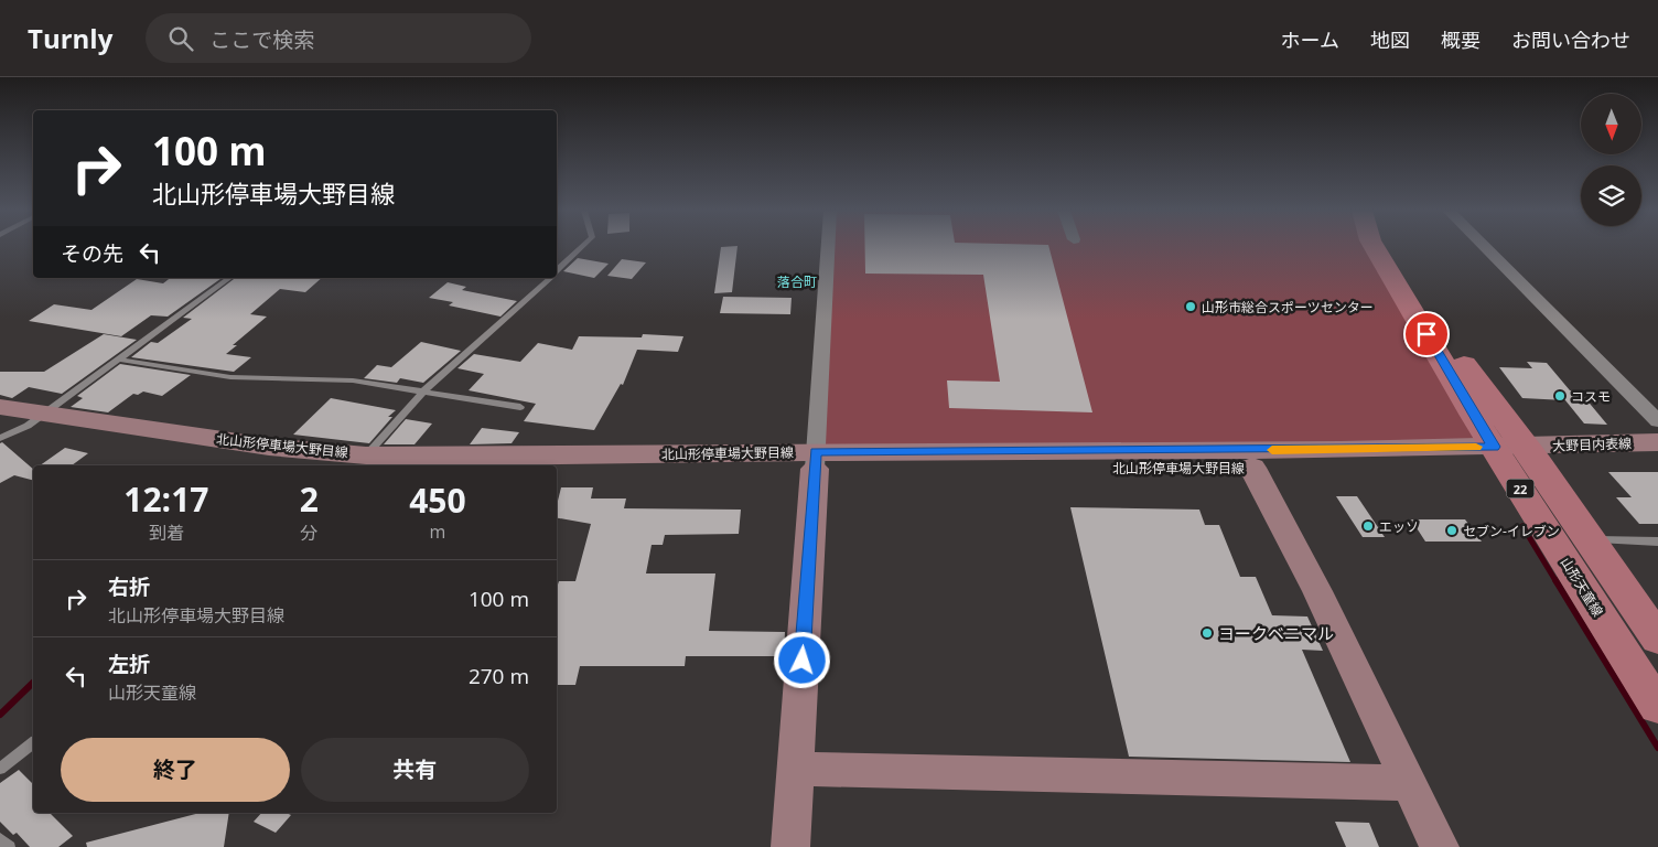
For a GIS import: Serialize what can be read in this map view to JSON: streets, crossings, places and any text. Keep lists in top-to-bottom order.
{
  "streets": {
    "main road": [
      "大野目内表線",
      "北山形停車場大野目線",
      "22",
      "山形天童線"
    ]
  },
  "crossings": [
    ["大野目内表線", "北山形停車場大野目線"],
    ["大野目内表線", "山形天童線"],
    ["北山形停車場大野目線", "山形天童線"]
  ],
  "districts": ["落合町"],
  "places": [
    "山形市総合スポーツセンター",
    "コスモ",
    "エッソ",
    "セブン-イレブン",
    "ヨークベニマル"
  ],
  "north": "bottom",
  "page": {
    "header": "Turnly",
    "search": "ここで検索",
    "nav": [
      "ホーム",
      "地図",
      "概要",
      "お問い合わせ"
    ],
    "turn": ["100 m", "北山形停車場大野目線"],
    "then": "その先",
    "eta": [
      "12:17",
      "到着",
      "2",
      "分",
      "450",
      "m"
    ],
    "list": [
      {
        "name": "右折",
        "note": "北山形停車場大野目線",
        "value": "100 m"
      },
      {
        "name": "左折",
        "note": "山形天童線",
        "value": "270 m"
      }
    ],
    "buttons": ["終了", "共有"]
  }
}
